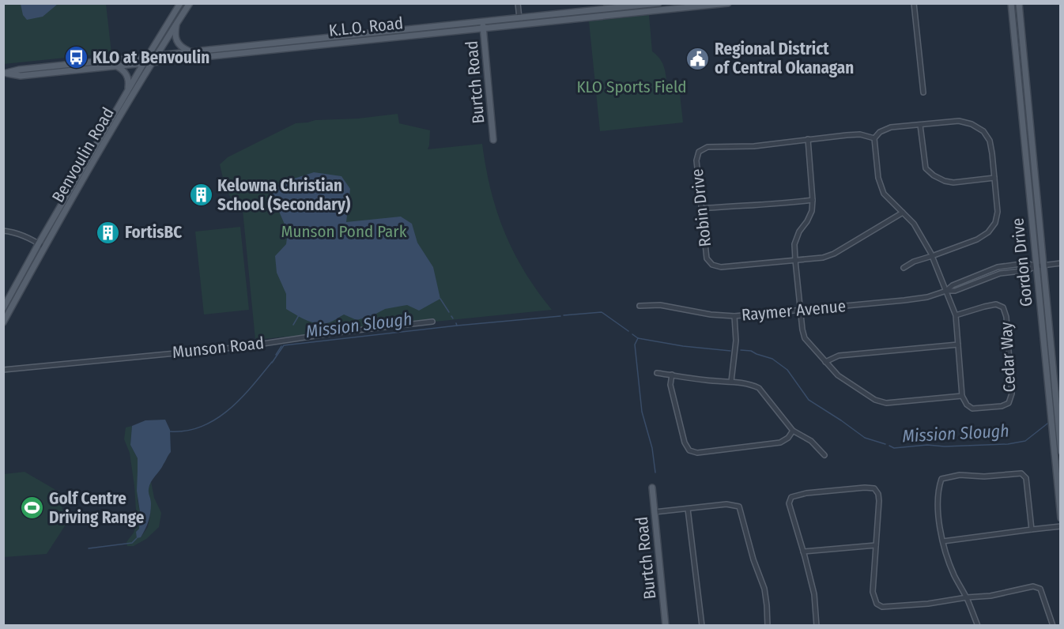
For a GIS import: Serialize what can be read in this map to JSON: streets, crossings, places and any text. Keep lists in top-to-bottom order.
{
  "streets": {
    "main road": [
      "K.L.O. Road",
      "Burtch Road",
      "Benvoulin Road",
      "Gordon Drive"
    ],
    "street": [
      "Robin Drive",
      "Raymer Avenue",
      "Munson Road",
      "Cedar Way"
    ]
  },
  "crossings": [
    ["K.L.O. Road", "Burtch Road"],
    ["K.L.O. Road", "Benvoulin Road"],
    ["Gordon Drive", "Raymer Avenue"]
  ],
  "water": ["Mission Slough"],
  "parks": ["KLO Sports Field", "Munson Pond Park"],
  "places": {
    "bus stop": ["KLO at Benvoulin"],
    "public building": ["Regional District of Central Okanagan"],
    "building": ["Kelowna Christian School (Secondary)", "FortisBC"],
    "sports": ["Golf Centre Driving Range"]
  }
}
